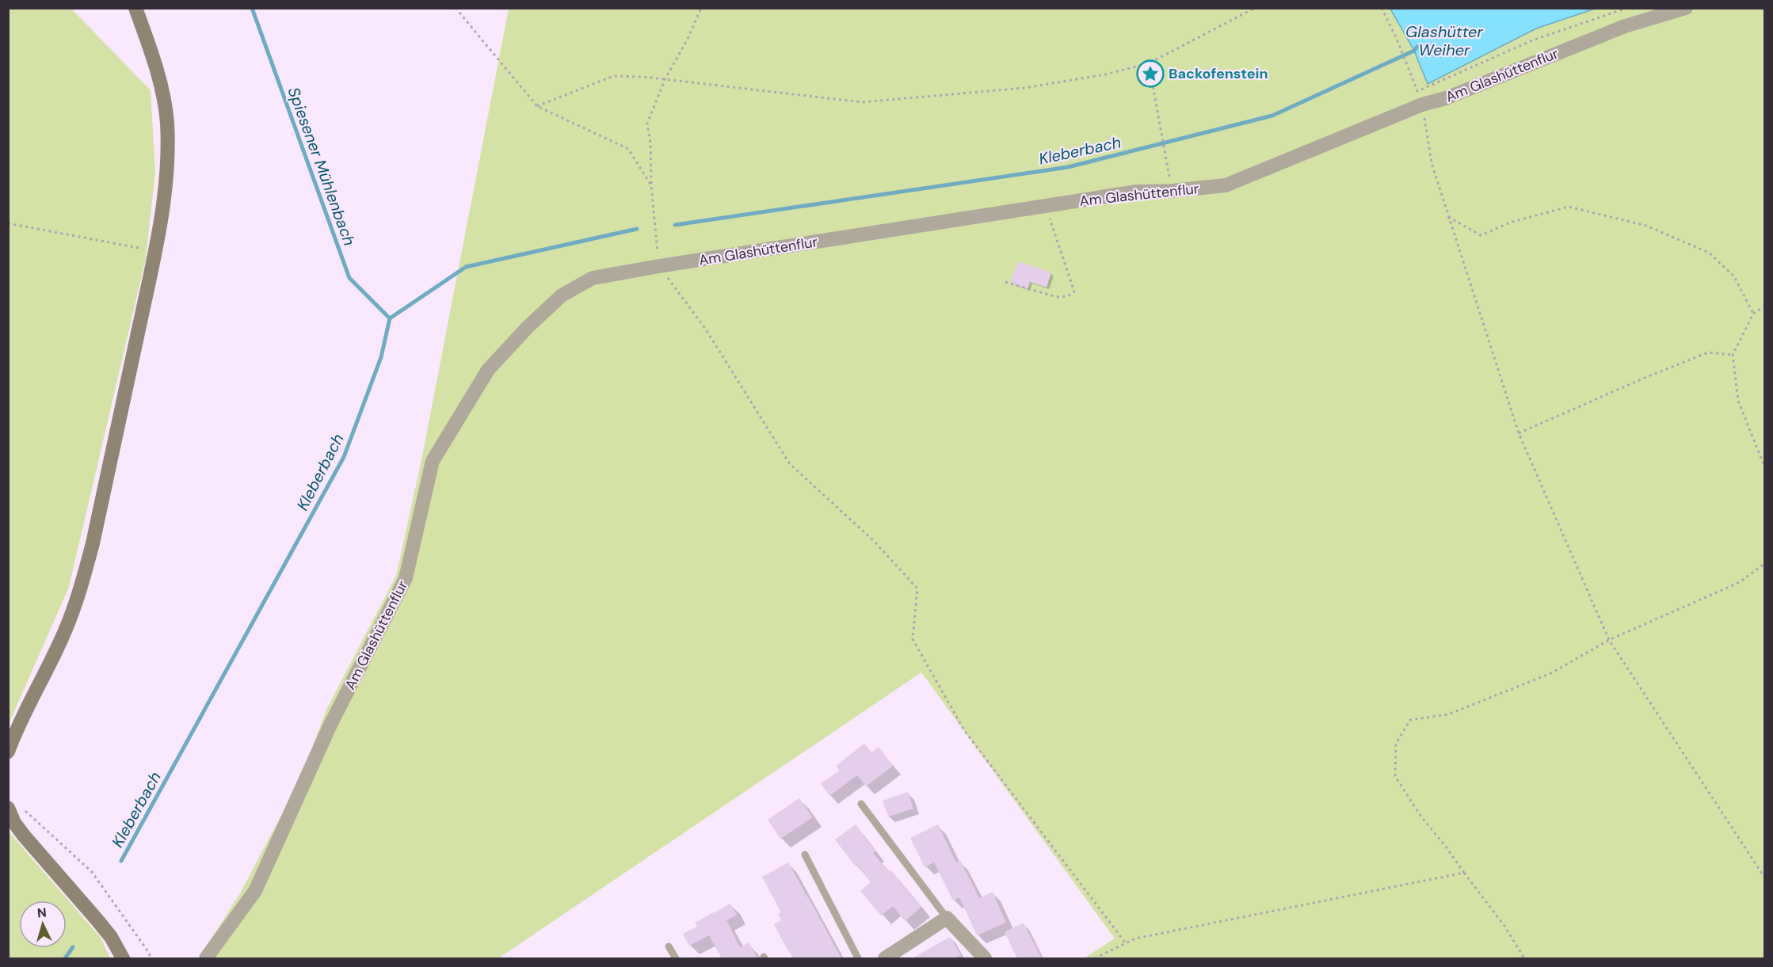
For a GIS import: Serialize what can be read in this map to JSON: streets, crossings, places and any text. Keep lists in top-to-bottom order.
{
  "streets": {
    "street": ["Am Glashüttenflur"]
  },
  "water": ["Glashütter Weiher", "Kleberbach", "Spiesener Mühlenbach"],
  "places": {
    "place": ["Backofenstein"]
  },
  "north": "top"
}
